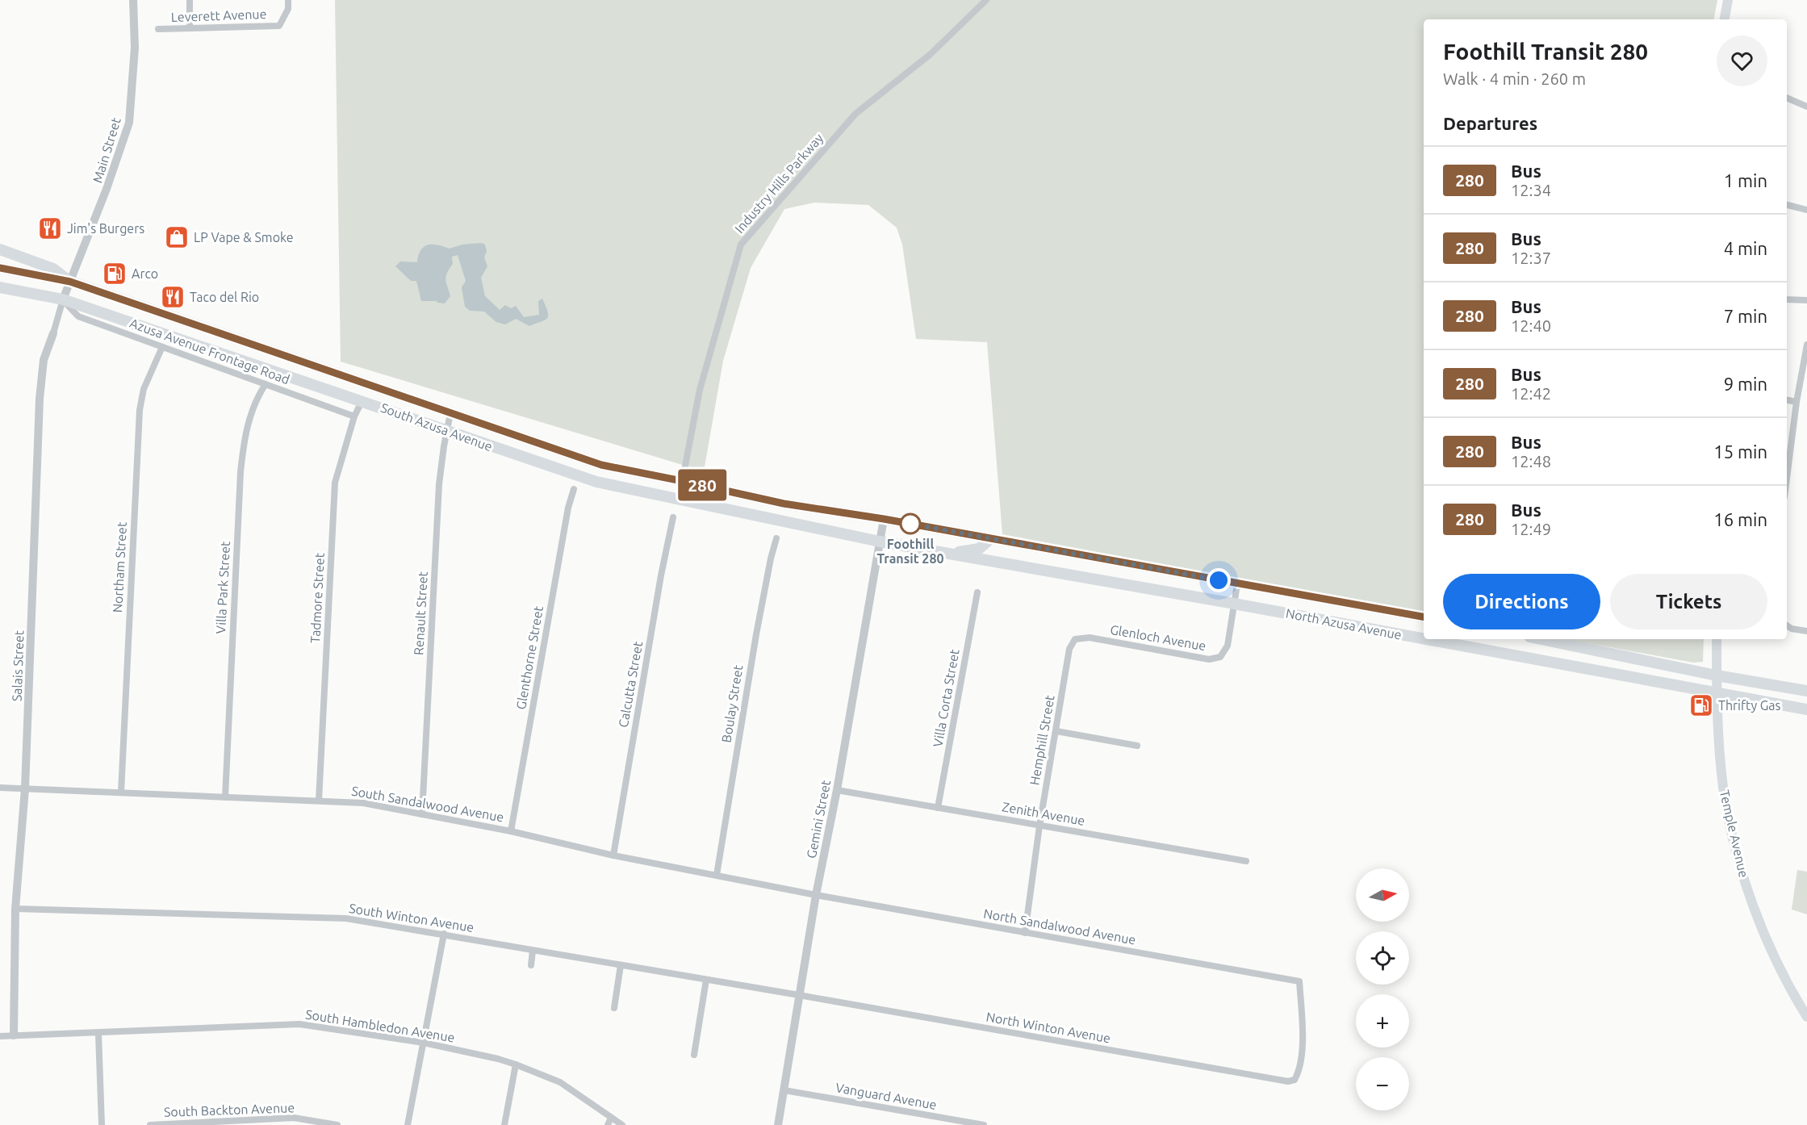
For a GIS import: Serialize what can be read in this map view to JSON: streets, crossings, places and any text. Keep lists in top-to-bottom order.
{
  "streets": {
    "main road": ["South Azusa Avenue", "North Azusa Avenue", "Temple Avenue"],
    "street": [
      "Leverett Avenue",
      "Main Street",
      "Industry Hills Parkway",
      "Azusa Avenue Frontage Road",
      "Northam Street",
      "Villa Park Street",
      "Tadmore Street",
      "Renault Street",
      "Glenloch Avenue",
      "Glenthorne Street",
      "Salais Street",
      "Calcutta Street",
      "Villa Corta Street",
      "Boulay Street",
      "Hemphill Street",
      "South Sandalwood Avenue",
      "Zenith Avenue",
      "Gemini Street",
      "South Winton Avenue",
      "North Sandalwood Avenue",
      "South Hambledon Avenue",
      "North Winton Avenue",
      "Vanguard Avenue",
      "South Backton Avenue"
    ]
  },
  "crossings": [
    ["Main Street", "Azusa Avenue Frontage Road"],
    ["Main Street", "South Azusa Avenue"],
    ["Main Street", "Salais Street"],
    ["Industry Hills Parkway", "South Azusa Avenue"],
    ["Azusa Avenue Frontage Road", "South Azusa Avenue"],
    ["Azusa Avenue Frontage Road", "Northam Street"],
    ["Azusa Avenue Frontage Road", "Villa Park Street"],
    ["Azusa Avenue Frontage Road", "Tadmore Street"],
    ["Azusa Avenue Frontage Road", "Salais Street"],
    ["South Azusa Avenue", "Tadmore Street"],
    ["South Azusa Avenue", "Renault Street"],
    ["South Azusa Avenue", "North Azusa Avenue"],
    ["South Azusa Avenue", "Salais Street"],
    ["South Azusa Avenue", "Gemini Street"],
    ["Northam Street", "South Sandalwood Avenue"],
    ["Villa Park Street", "South Sandalwood Avenue"],
    ["Tadmore Street", "South Sandalwood Avenue"],
    ["Renault Street", "South Sandalwood Avenue"],
    ["North Azusa Avenue", "Glenloch Avenue"],
    ["North Azusa Avenue", "Gemini Street"],
    ["North Azusa Avenue", "Temple Avenue"],
    ["Glenloch Avenue", "Hemphill Street"],
    ["Glenthorne Street", "South Sandalwood Avenue"],
    ["Salais Street", "South Sandalwood Avenue"],
    ["Salais Street", "South Winton Avenue"],
    ["Salais Street", "South Hambledon Avenue"],
    ["Calcutta Street", "South Sandalwood Avenue"],
    ["Villa Corta Street", "Zenith Avenue"],
    ["Boulay Street", "South Sandalwood Avenue"],
    ["Hemphill Street", "Zenith Avenue"],
    ["Hemphill Street", "North Sandalwood Avenue"],
    ["South Sandalwood Avenue", "Gemini Street"],
    ["South Sandalwood Avenue", "North Sandalwood Avenue"],
    ["Zenith Avenue", "Gemini Street"],
    ["Gemini Street", "South Winton Avenue"],
    ["Gemini Street", "North Sandalwood Avenue"],
    ["Gemini Street", "North Winton Avenue"],
    ["Gemini Street", "Vanguard Avenue"],
    ["South Winton Avenue", "North Winton Avenue"],
    ["North Sandalwood Avenue", "North Winton Avenue"]
  ],
  "places": {
    "restaurant": ["Jim's Burgers", "Taco del Rio"],
    "shop": ["LP Vape & Smoke"],
    "fuel station": ["Arco", "Thrifty Gas"],
    "other": ["Foothill Transit 280"]
  },
  "lines": ["bus line 280"],
  "north": "right",
  "page": {
    "on_map": "280",
    "heading": [
      ["Foothill Transit 280", "Walk · 4 min · 260 m"],
      "Departures"
    ],
    "list": [
      {
        "mark": "280",
        "name": "Bus",
        "note": "12:34",
        "value": "1 min"
      },
      {
        "mark": "280",
        "name": "Bus",
        "note": "12:37",
        "value": "4 min"
      },
      {
        "mark": "280",
        "name": "Bus",
        "note": "12:40",
        "value": "7 min"
      },
      {
        "mark": "280",
        "name": "Bus",
        "note": "12:42",
        "value": "9 min"
      },
      {
        "mark": "280",
        "name": "Bus",
        "note": "12:48",
        "value": "15 min"
      },
      {
        "mark": "280",
        "name": "Bus",
        "note": "12:49",
        "value": "16 min"
      }
    ],
    "buttons": ["Directions", "Tickets"],
    "map_buttons": ["+", "−"]
  }
}
